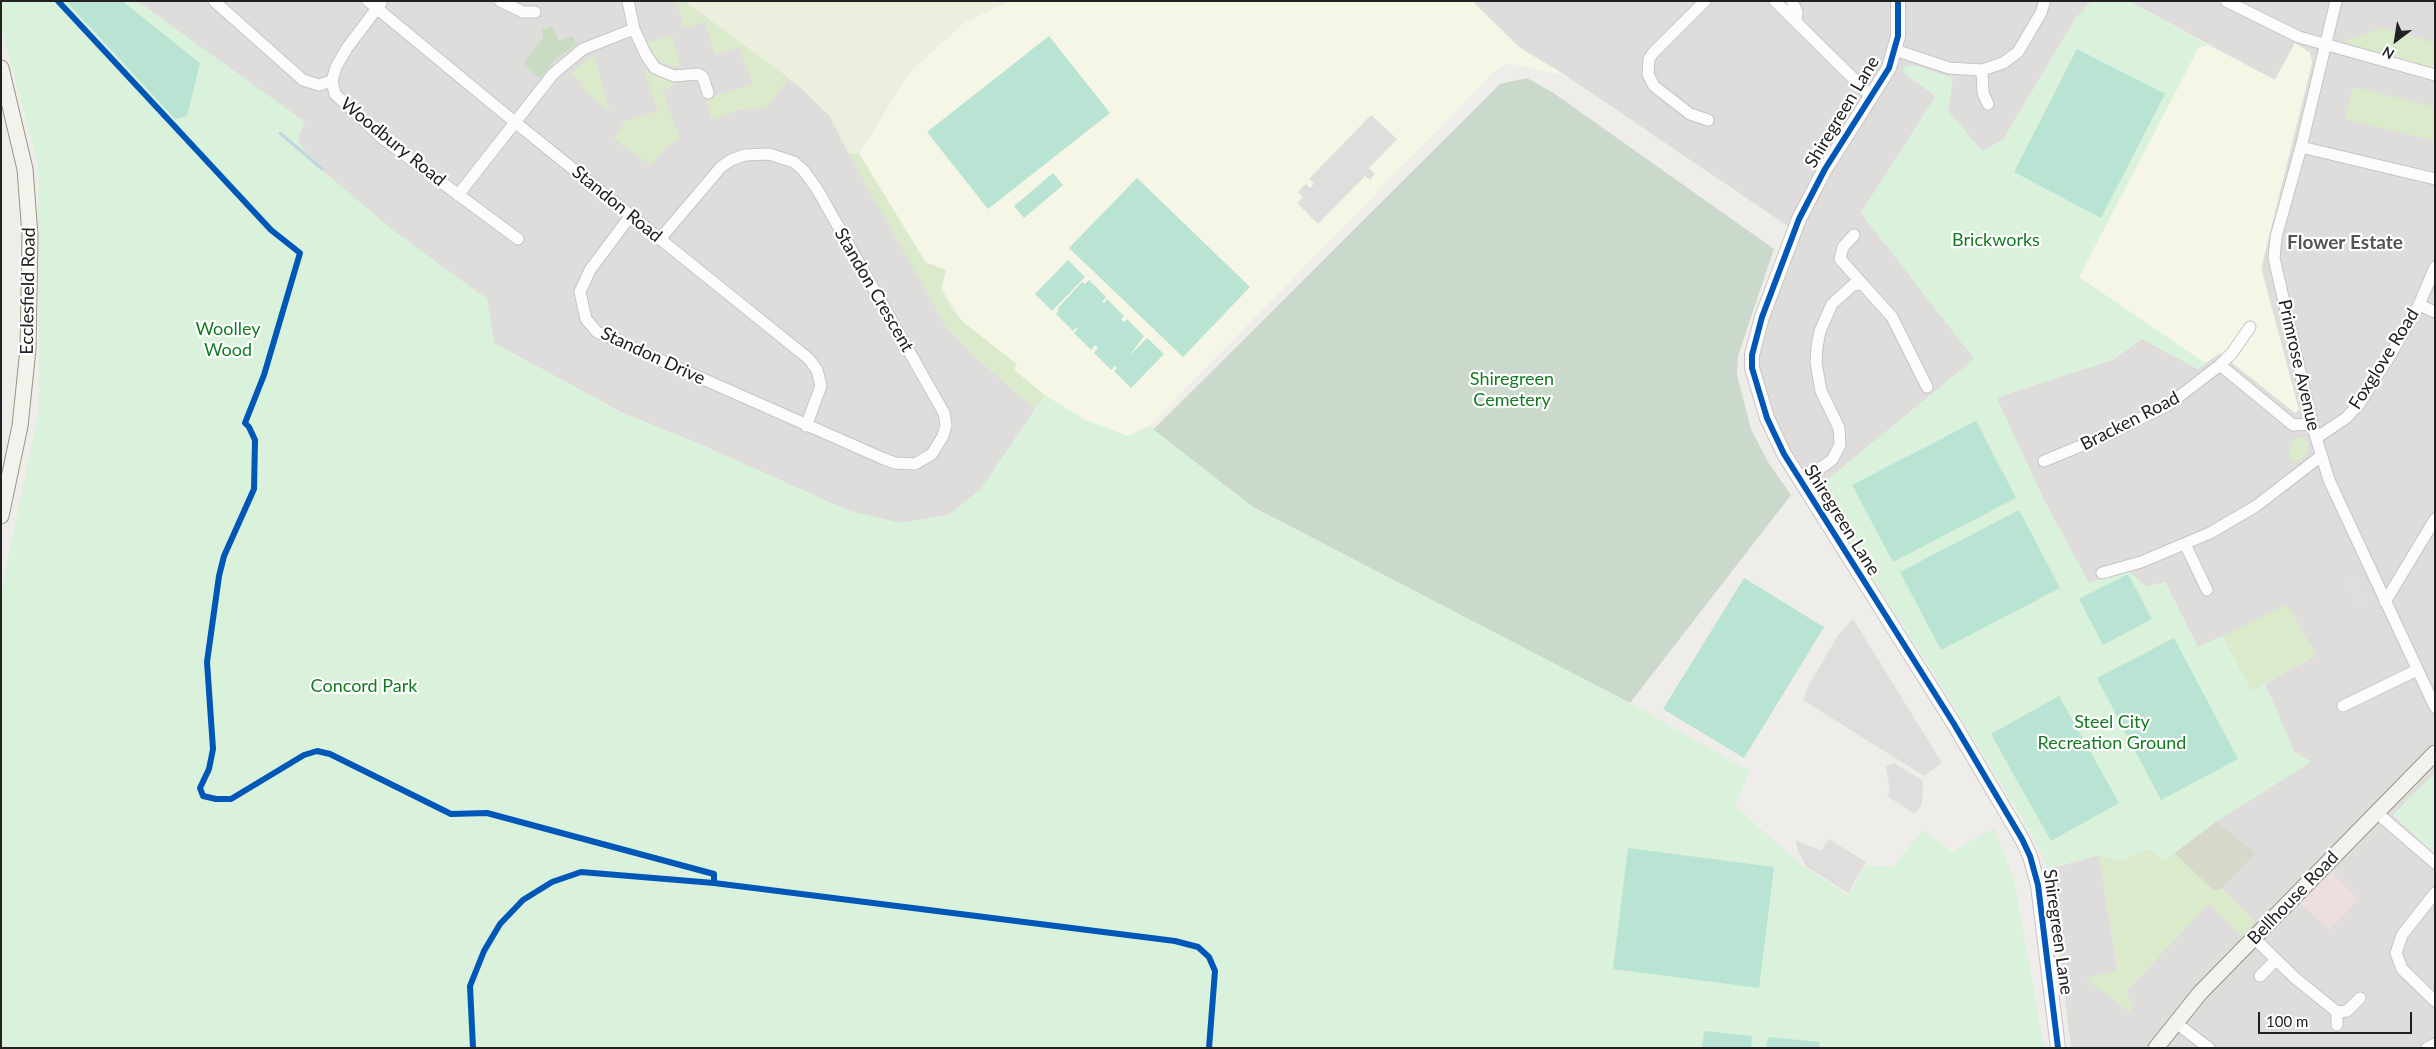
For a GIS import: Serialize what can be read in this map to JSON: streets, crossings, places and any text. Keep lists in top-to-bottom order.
{
  "streets": {
    "main road": ["Ecclesfield Road", "Bellhouse Road"],
    "street": [
      "Shiregreen Lane",
      "Woodbury Road",
      "Standon Road",
      "Standon Crescent",
      "Standon Drive",
      "Foxglove Road",
      "Primrose Avenue",
      "Bracken Road"
    ]
  },
  "crossings": [
    ["Woodbury Road", "Standon Road"],
    ["Standon Road", "Standon Crescent"],
    ["Standon Road", "Standon Drive"],
    ["Standon Crescent", "Standon Drive"],
    ["Foxglove Road", "Primrose Avenue"]
  ],
  "districts": ["Flower Estate"],
  "parks": [
    "Brickworks",
    "Woolley Wood",
    "Shiregreen Cemetery",
    "Concord Park",
    "Steel City Recreation Ground"
  ],
  "scale_bar": "100 m",
  "north": "bottom left"
}
